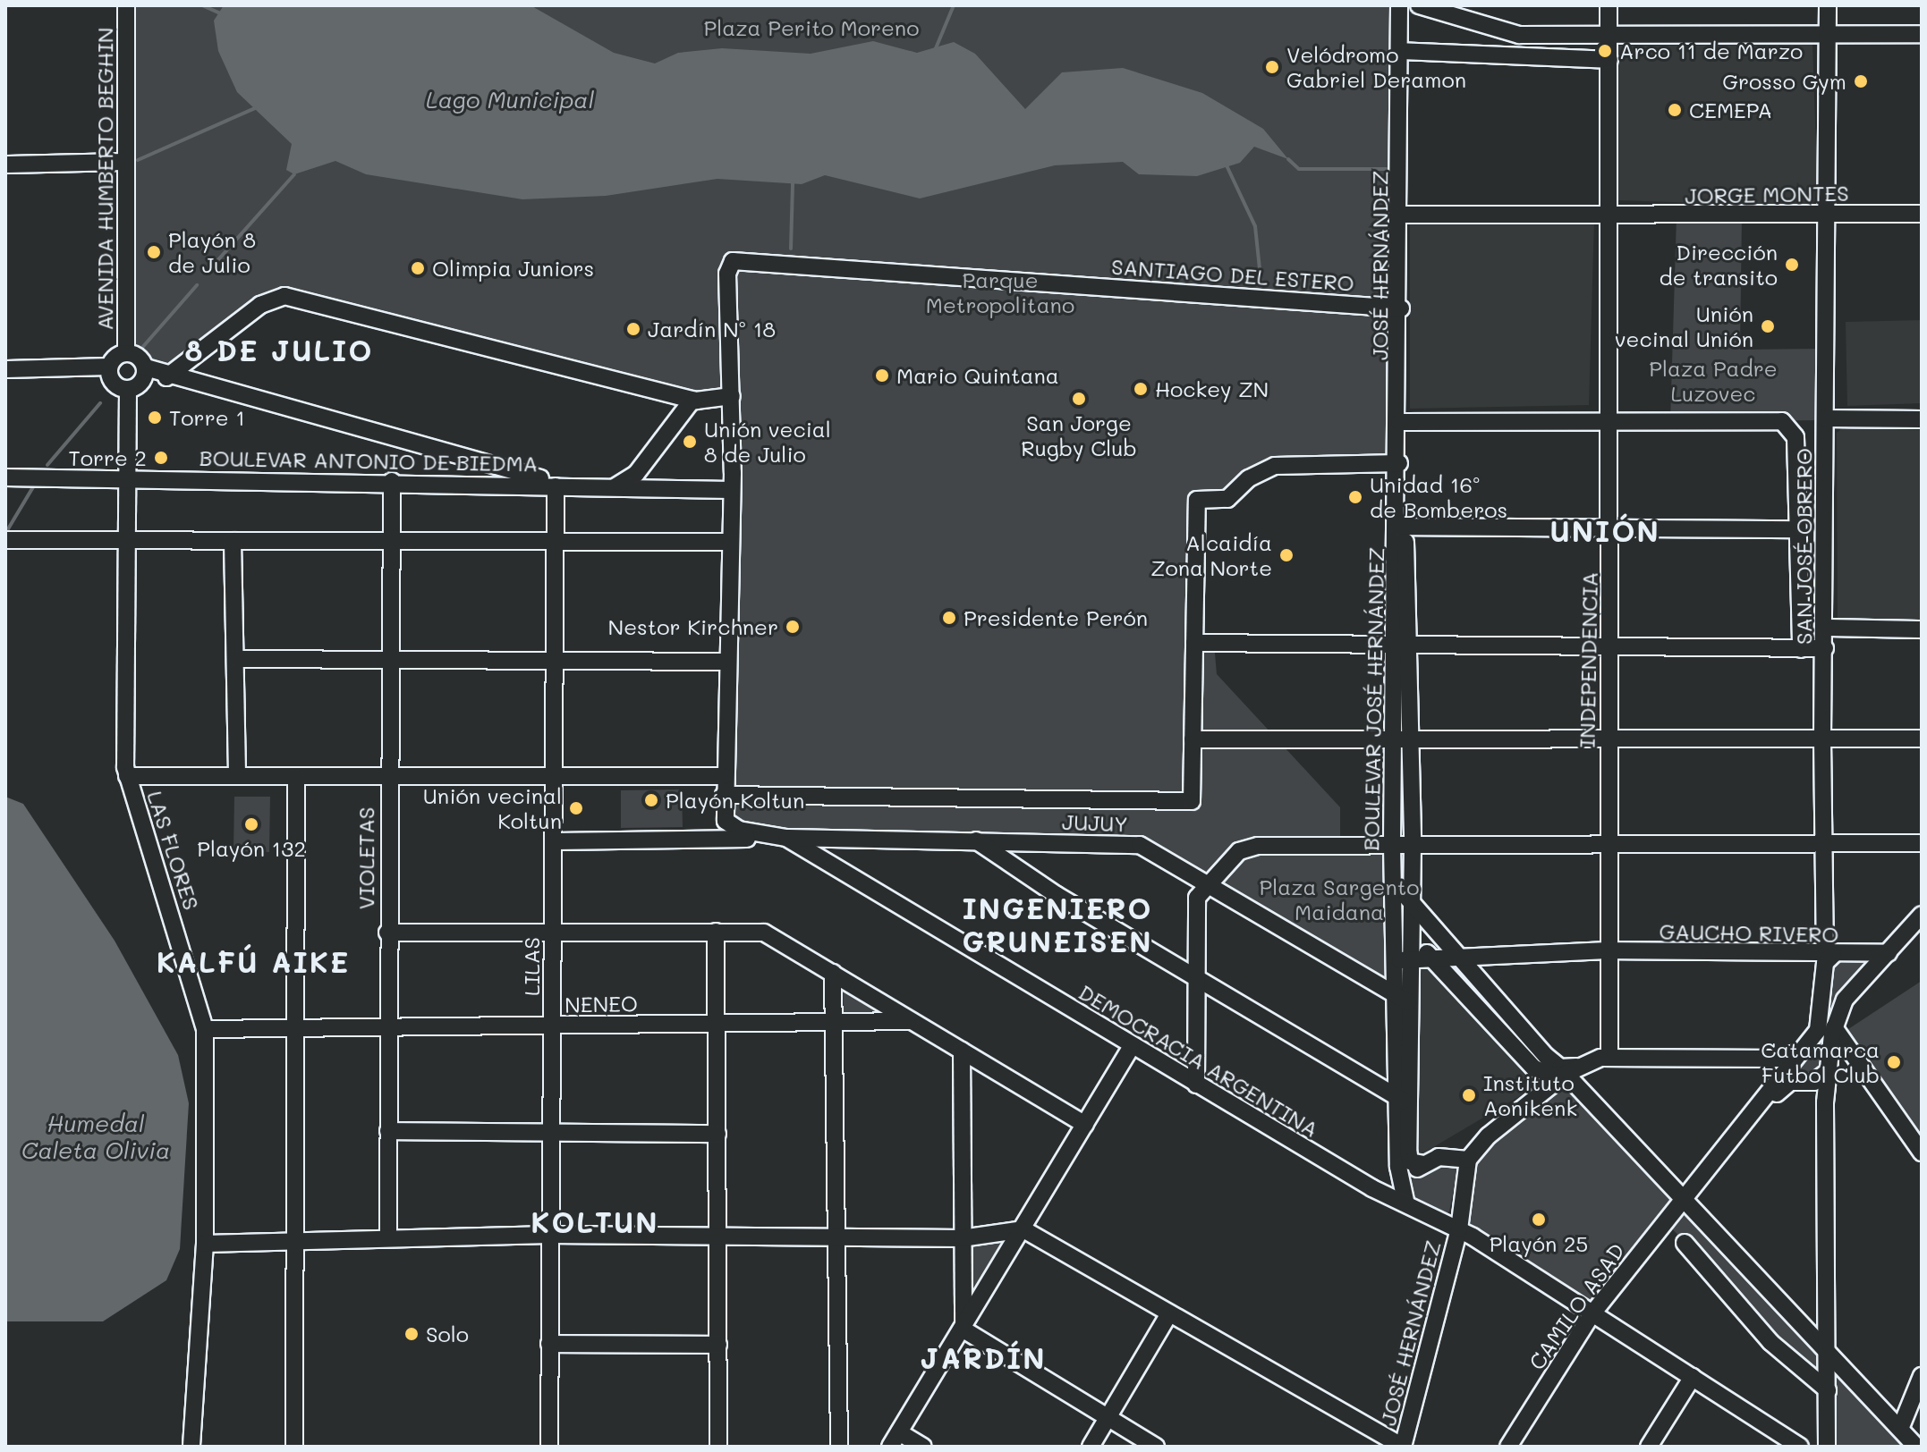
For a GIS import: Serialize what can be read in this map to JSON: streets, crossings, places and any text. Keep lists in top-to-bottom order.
{
  "streets": {
    "street": [
      "AVENIDA HUMBERTO BEGHIN",
      "JORGE MONTES",
      "JOSÉ HERNÁNDEZ",
      "SANTIAGO DEL ESTERO",
      "BOULEVAR ANTONIO DE BIEDMA",
      "SAN JOSÉ OBRERO",
      "INDEPENDENCIA",
      "BOULEVAR JOSÉ HERNÁNDEZ",
      "JUJUY",
      "LAS FLORES",
      "VIOLETAS",
      "GAUCHO RIVERO",
      "LILAS",
      "NENEO",
      "DEMOCRACIA ARGENTINA",
      "CAMILO ASAD"
    ]
  },
  "crossings": [
    ["AVENIDA HUMBERTO BEGHIN", "BOULEVAR ANTONIO DE BIEDMA"],
    ["AVENIDA HUMBERTO BEGHIN", "LILAS"],
    ["JORGE MONTES", "SAN JOSÉ OBRERO"],
    ["JORGE MONTES", "INDEPENDENCIA"],
    ["JOSÉ HERNÁNDEZ", "SANTIAGO DEL ESTERO"],
    ["JOSÉ HERNÁNDEZ", "BOULEVAR JOSÉ HERNÁNDEZ"],
    ["JOSÉ HERNÁNDEZ", "DEMOCRACIA ARGENTINA"],
    ["BOULEVAR ANTONIO DE BIEDMA", "LAS FLORES"],
    ["BOULEVAR ANTONIO DE BIEDMA", "VIOLETAS"],
    ["BOULEVAR ANTONIO DE BIEDMA", "LILAS"],
    ["SAN JOSÉ OBRERO", "INDEPENDENCIA"],
    ["SAN JOSÉ OBRERO", "GAUCHO RIVERO"],
    ["INDEPENDENCIA", "GAUCHO RIVERO"],
    ["BOULEVAR JOSÉ HERNÁNDEZ", "JUJUY"],
    ["BOULEVAR JOSÉ HERNÁNDEZ", "GAUCHO RIVERO"],
    ["BOULEVAR JOSÉ HERNÁNDEZ", "DEMOCRACIA ARGENTINA"],
    ["JUJUY", "LILAS"],
    ["JUJUY", "DEMOCRACIA ARGENTINA"],
    ["LAS FLORES", "NENEO"],
    ["VIOLETAS", "NENEO"],
    ["LILAS", "NENEO"],
    ["DEMOCRACIA ARGENTINA", "CAMILO ASAD"]
  ],
  "districts": [
    "8 DE JULIO",
    "UNIÓN",
    "INGENIERO GRUNEISEN",
    "KALFÚ AIKE",
    "KOLTUN",
    "JARDÍN"
  ],
  "water": ["Lago Municipal", "Humedal Caleta Olivia"],
  "parks": [
    "Plaza Perito Moreno",
    "Parque Metropolitano",
    "Plaza Padre Luzovec",
    "Plaza Sargento Maidana"
  ],
  "places": [
    "Arco 11 de Marzo",
    "Velódromo Gabriel Deramon",
    "Grosso Gym",
    "CEMEPA",
    "Playón 8 de Julio",
    "Dirección de transito",
    "Olimpia Juniors",
    "Unión vecinal Unión",
    "Jardín Nº 18",
    "Mario Quintana",
    "Hockey ZN",
    "San Jorge Rugby Club",
    "Torre 1",
    "Unión vecial 8 de Julio",
    "Torre 2",
    "Unidad 16º de Bomberos",
    "Alcaidía Zona Norte",
    "Presidente Perón",
    "Nestor Kirchner",
    "Playón Koltun",
    "Unión vecinal Koltun",
    "Playón 132",
    "Catamarca Futbol Club",
    "Instituto Aonikenk",
    "Playón 25",
    "Solo"
  ]
}
